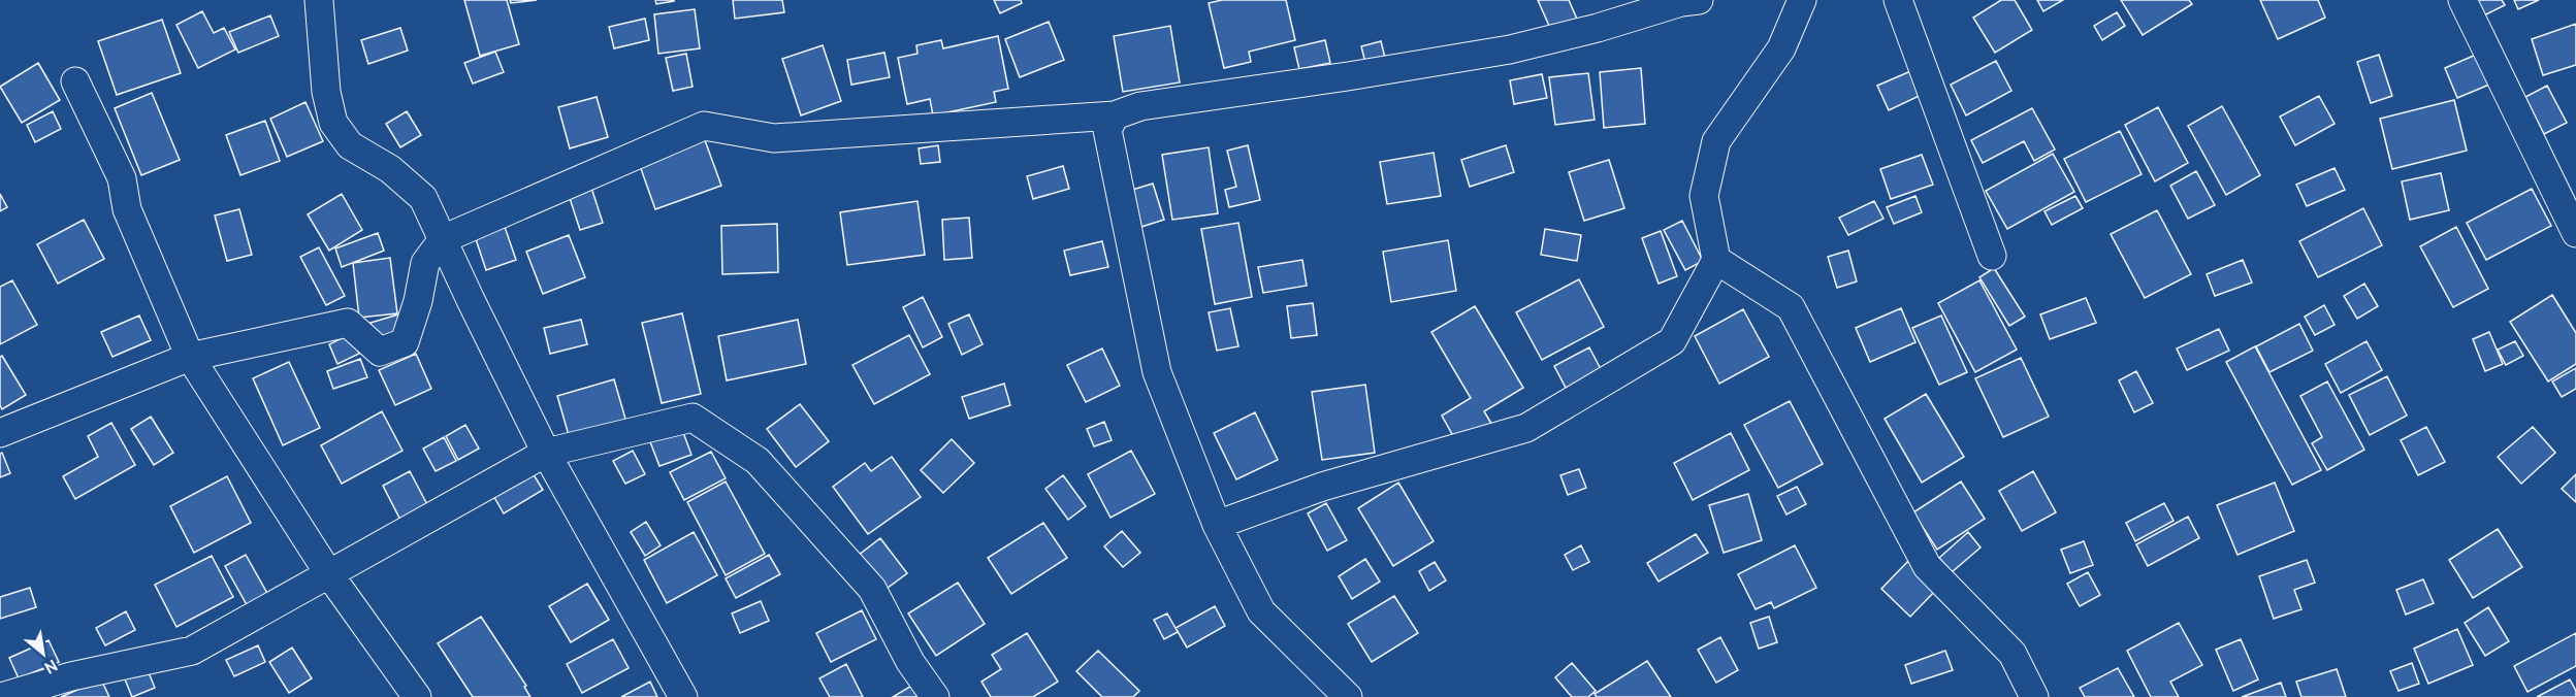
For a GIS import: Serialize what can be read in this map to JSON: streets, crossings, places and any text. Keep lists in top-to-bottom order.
{
  "north": "bottom right"
}
